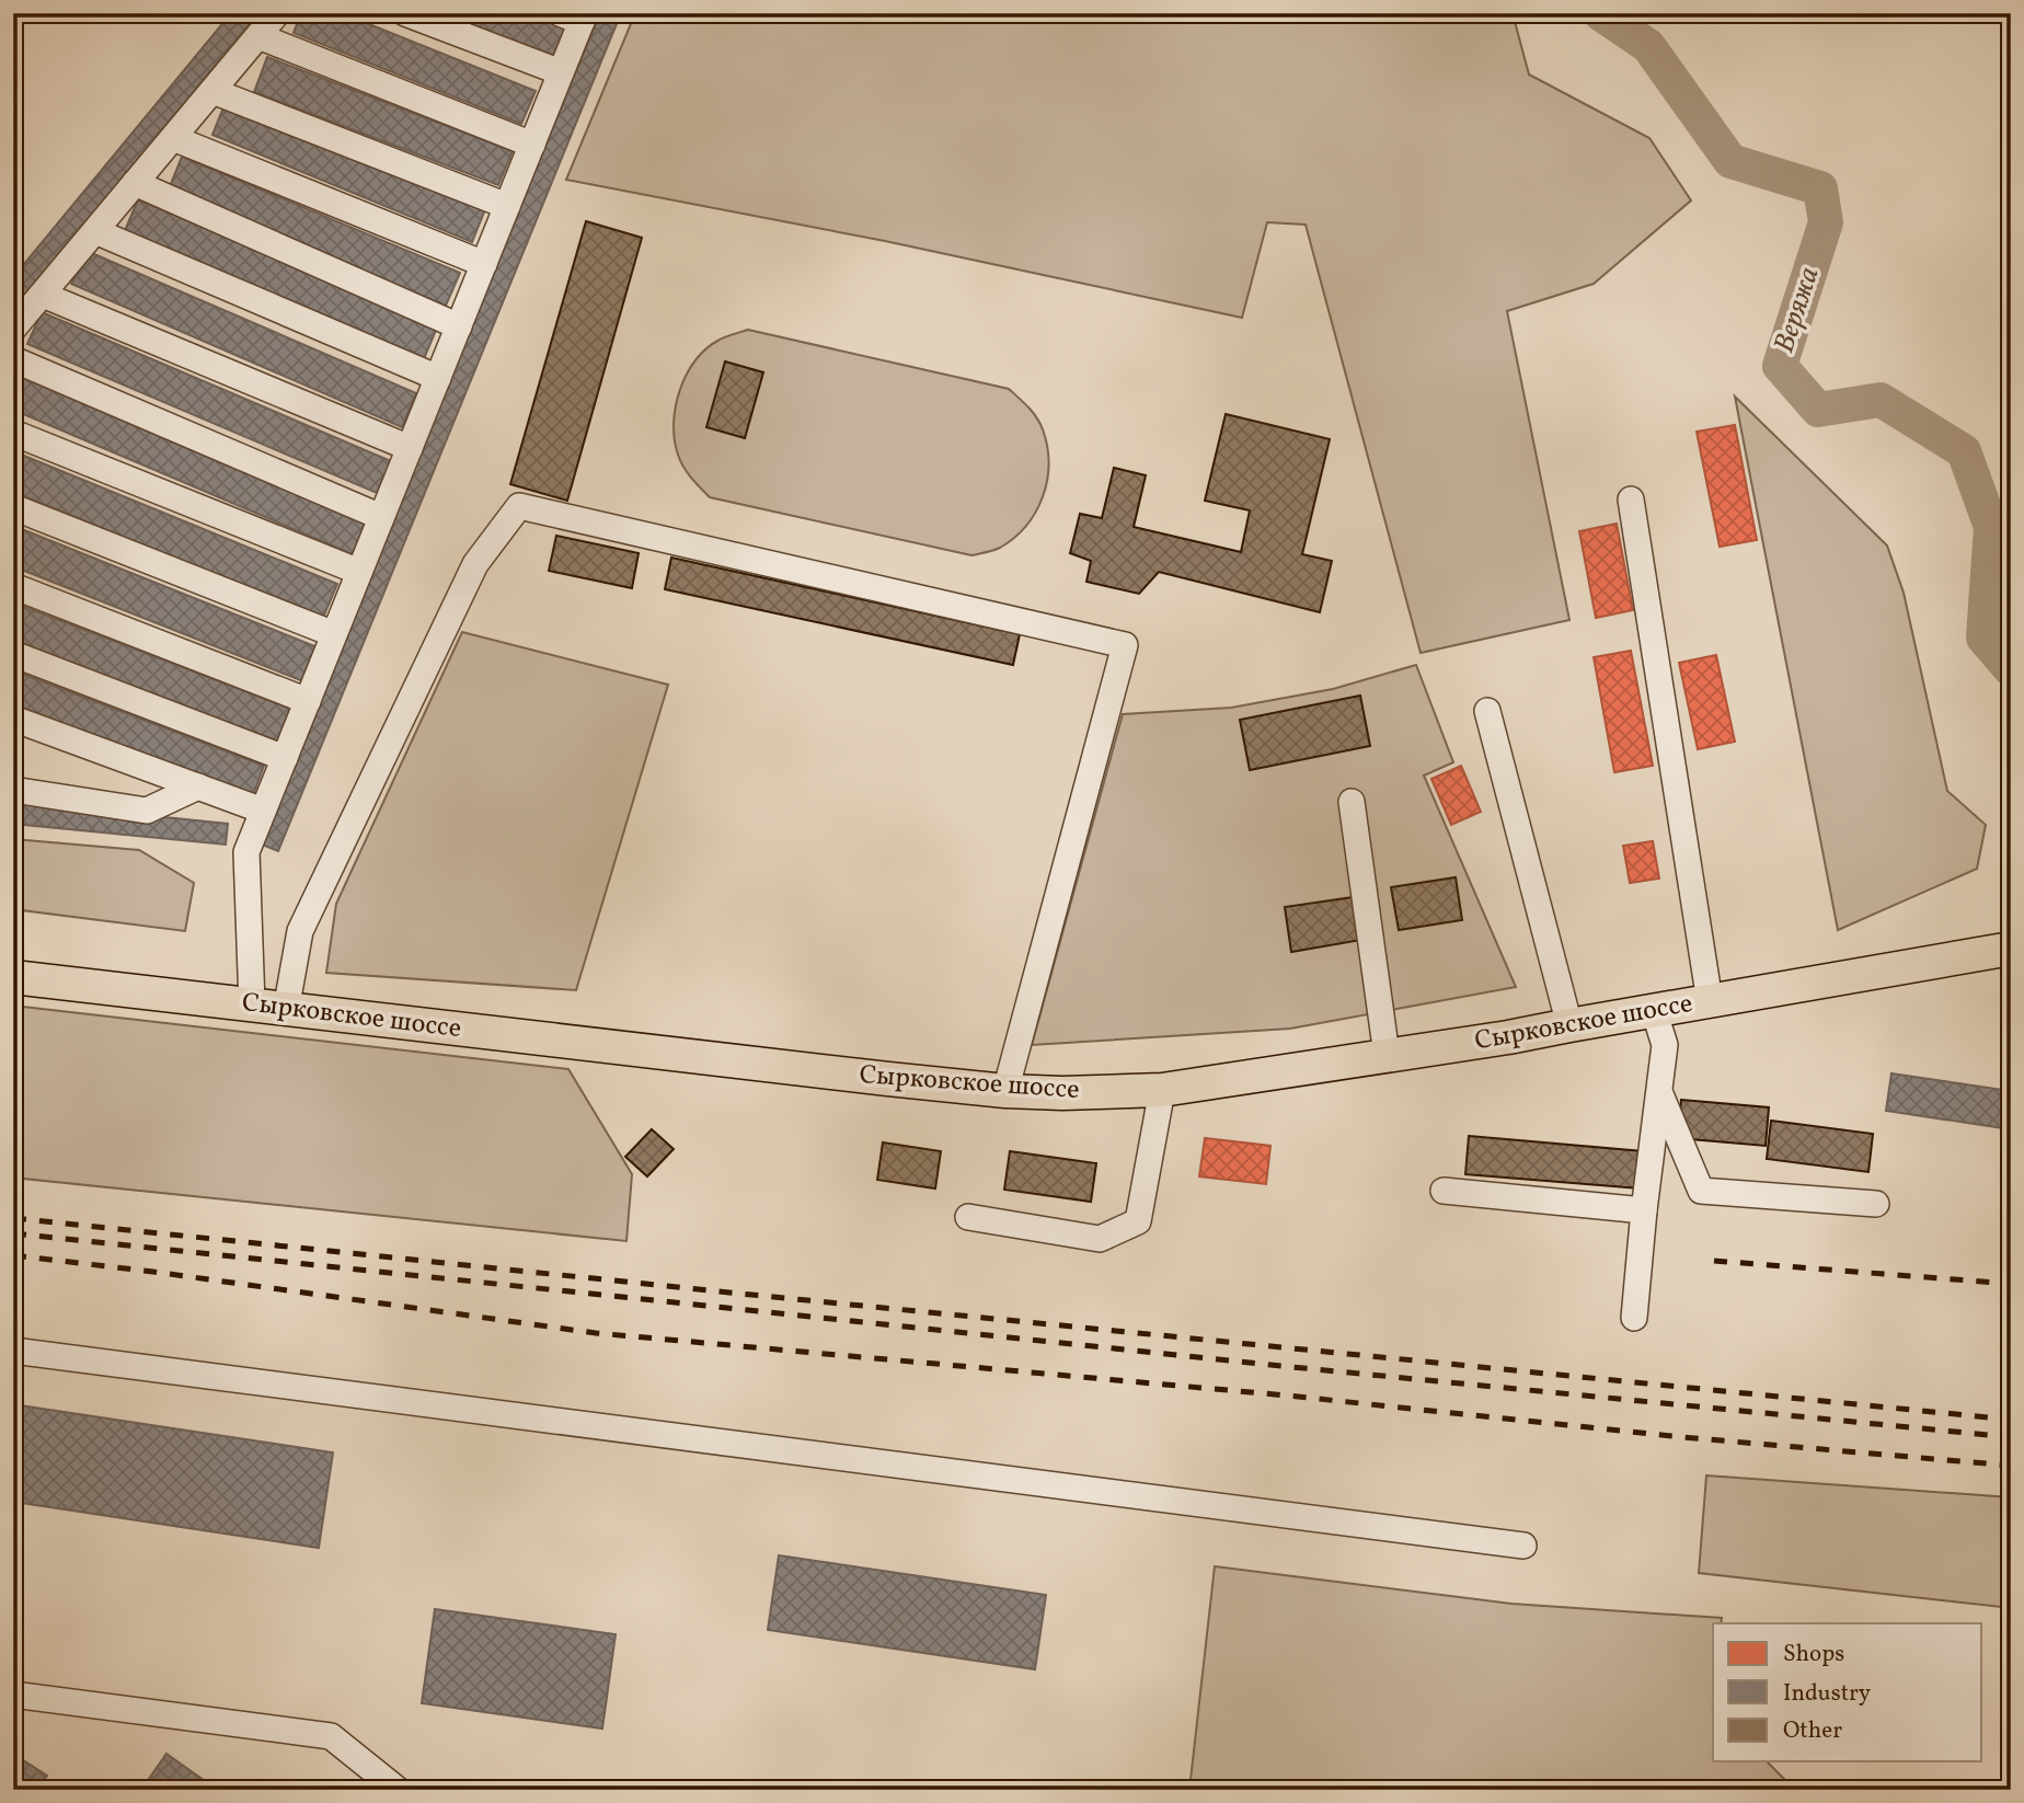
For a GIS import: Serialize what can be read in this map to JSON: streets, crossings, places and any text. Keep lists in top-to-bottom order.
{
  "streets": {
    "main road": ["Сырковское шоссе"]
  },
  "water": ["Веряжа"],
  "legend": ["Shops", "Industry", "Other"]
}
